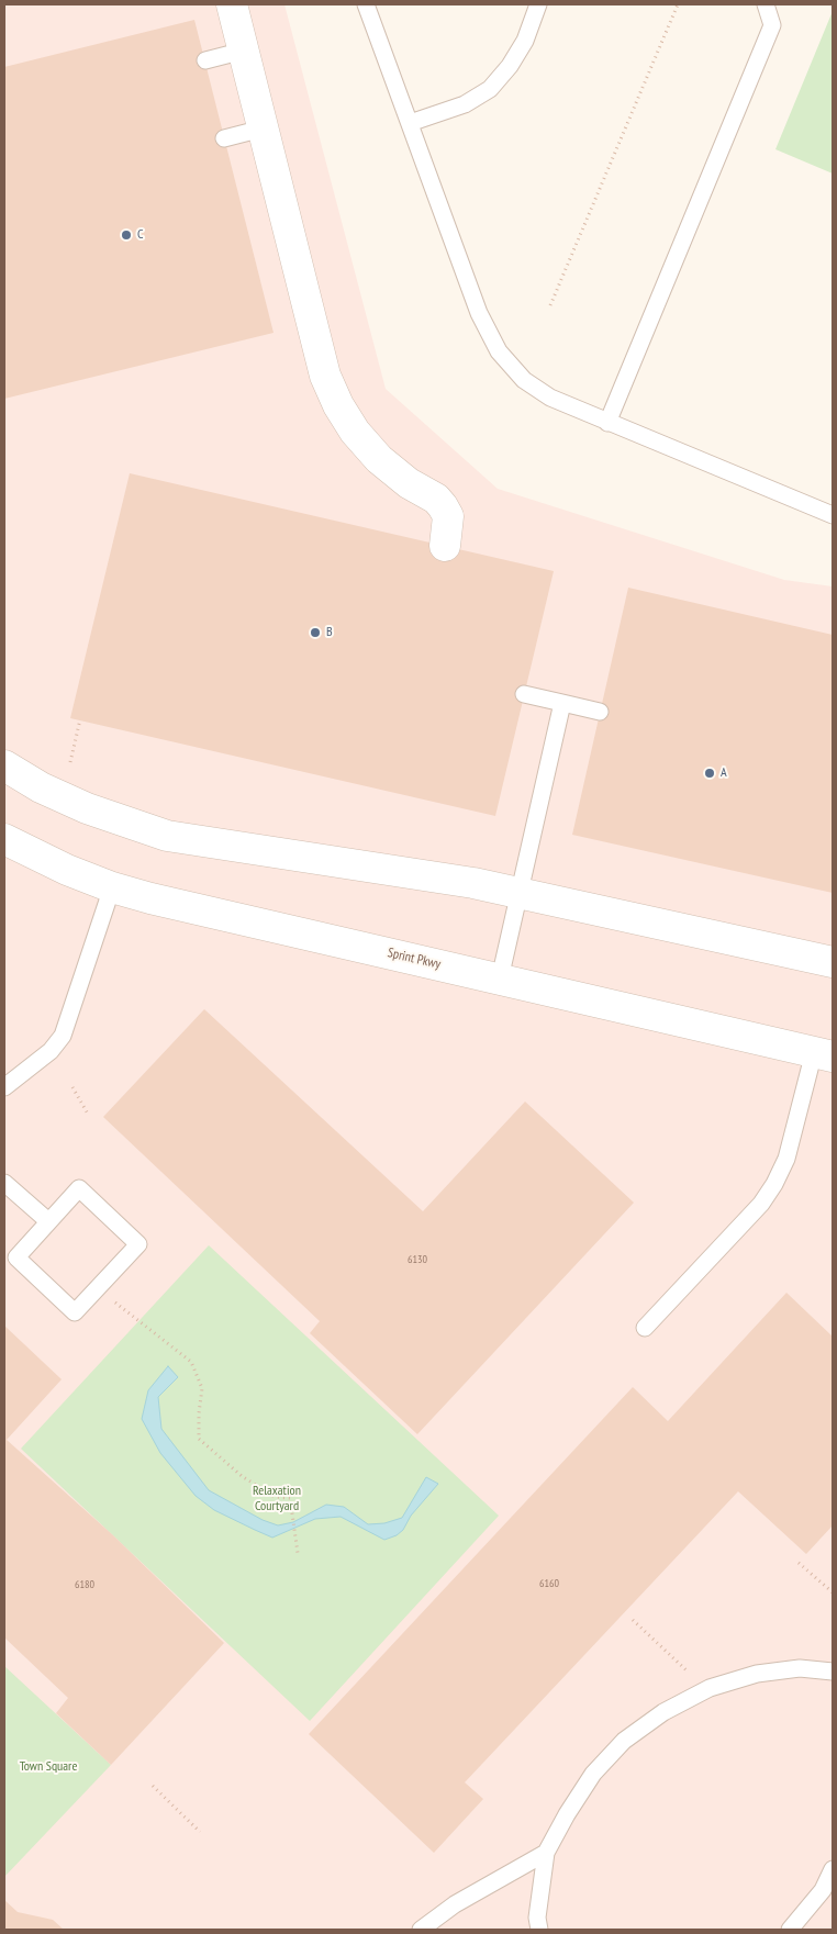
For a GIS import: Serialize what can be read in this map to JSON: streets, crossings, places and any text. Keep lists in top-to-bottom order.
{
  "streets": {
    "street": ["Sprint Pkwy"]
  },
  "parks": ["Relaxation Courtyard", "Town Square"],
  "places": ["C", "B", "A"],
  "house_numbers": ["6130", "6160", "6180"]
}
